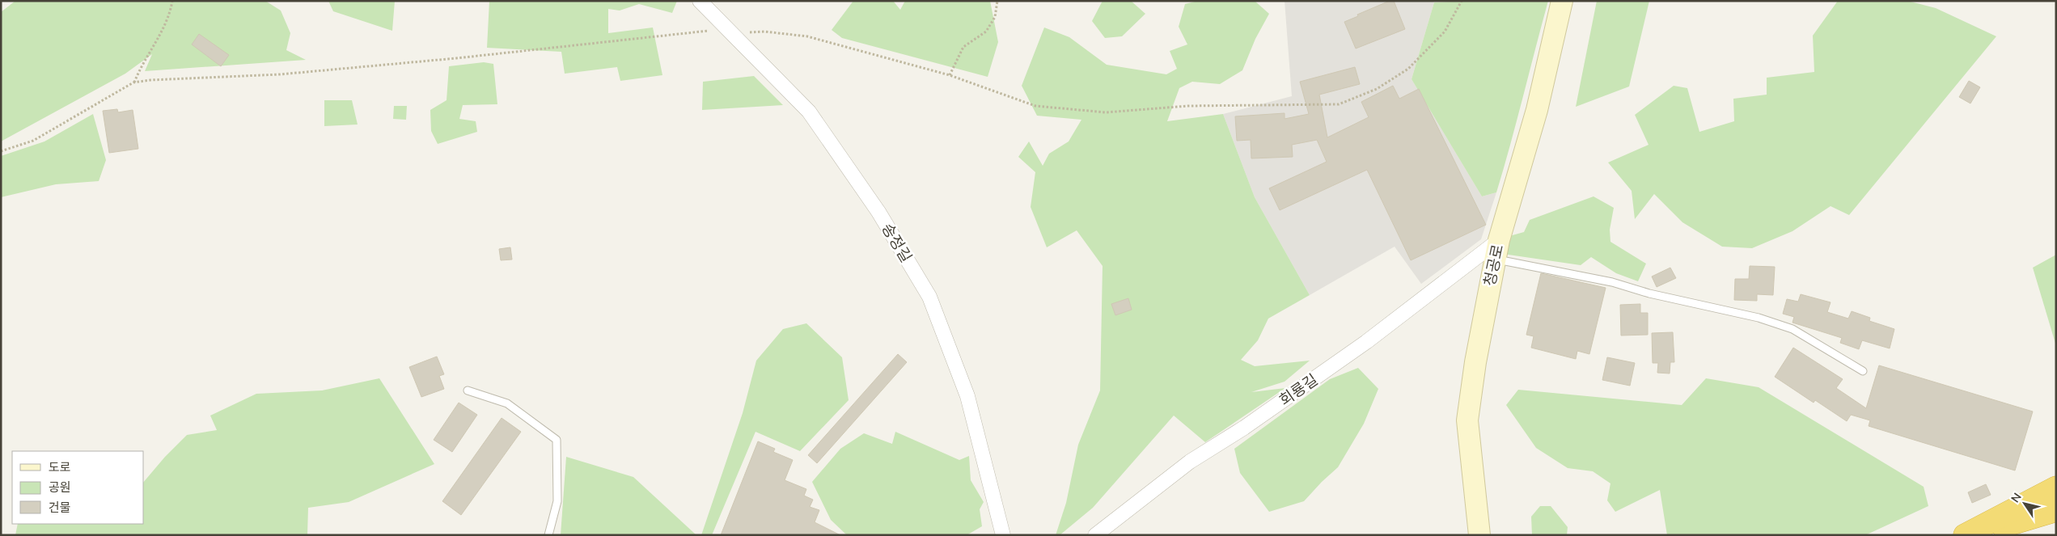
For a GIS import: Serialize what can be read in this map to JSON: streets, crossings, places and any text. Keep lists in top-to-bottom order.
{
  "streets": {
    "street": ["송정길", "청공로", "회룡길"]
  },
  "crossings": [
    ["청공로", "회룡길"]
  ],
  "legend": ["도로", "공원", "건물"],
  "north": "top left"
}
